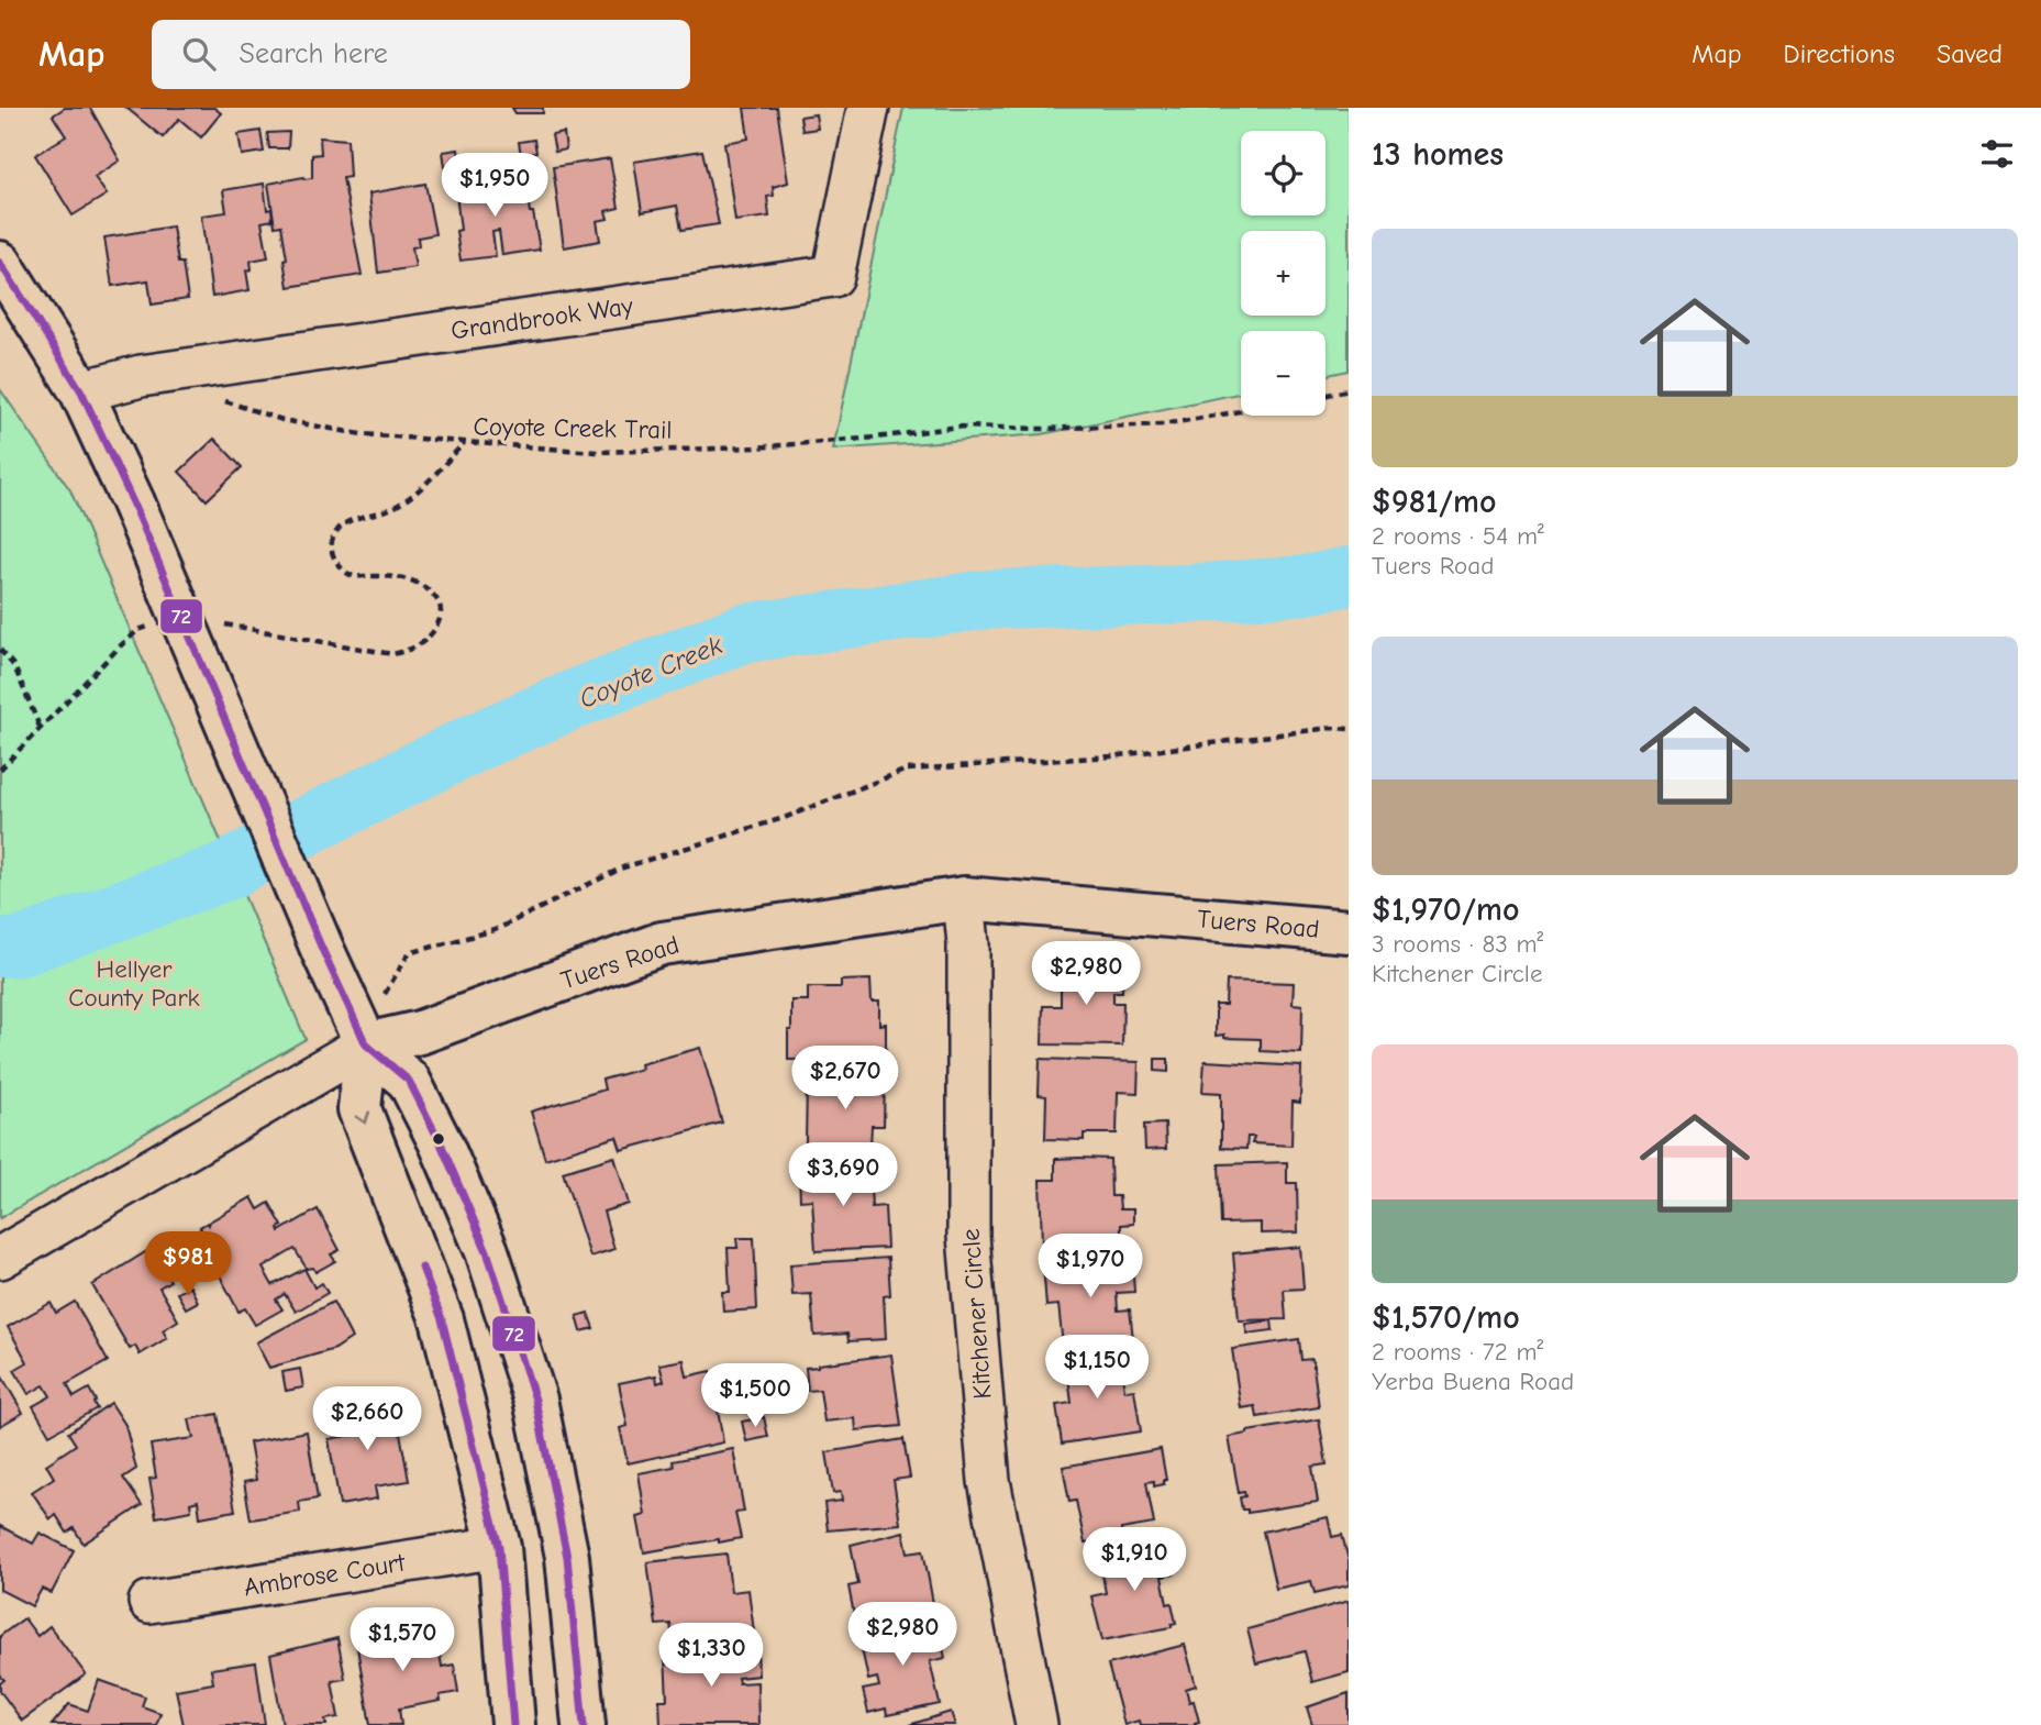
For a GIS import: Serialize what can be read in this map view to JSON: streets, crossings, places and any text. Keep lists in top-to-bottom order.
{
  "streets": {
    "main road": ["Tuers Road"],
    "street": ["Grandbrook Way", "Kitchener Circle", "Ambrose Court"],
    "path": ["Coyote Creek Trail"]
  },
  "crossings": [
    ["Tuers Road", "Kitchener Circle"]
  ],
  "water": ["Coyote Creek"],
  "parks": ["Hellyer County Park"],
  "lines": ["transit line 72"],
  "page": {
    "header": "Map",
    "search": "Search here",
    "nav": ["Map", "Directions", "Saved"],
    "heading": "13 homes",
    "map_buttons": ["+", "−"],
    "price": [
      "$1,950",
      "$2,980",
      "$2,670",
      "$3,690",
      "$981",
      "$1,970",
      "$1,150",
      "$1,500",
      "$2,660",
      "$1,910",
      "$2,980",
      "$1,570",
      "$1,330"
    ],
    "list": [
      {
        "name": "$981/mo",
        "note": "2 rooms · 54 m² · Tuers Road"
      },
      {
        "name": "$1,970/mo",
        "note": "3 rooms · 83 m² · Kitchener Circle"
      },
      {
        "name": "$1,570/mo",
        "note": "2 rooms · 72 m² · Yerba Buena Road"
      }
    ]
  }
}
